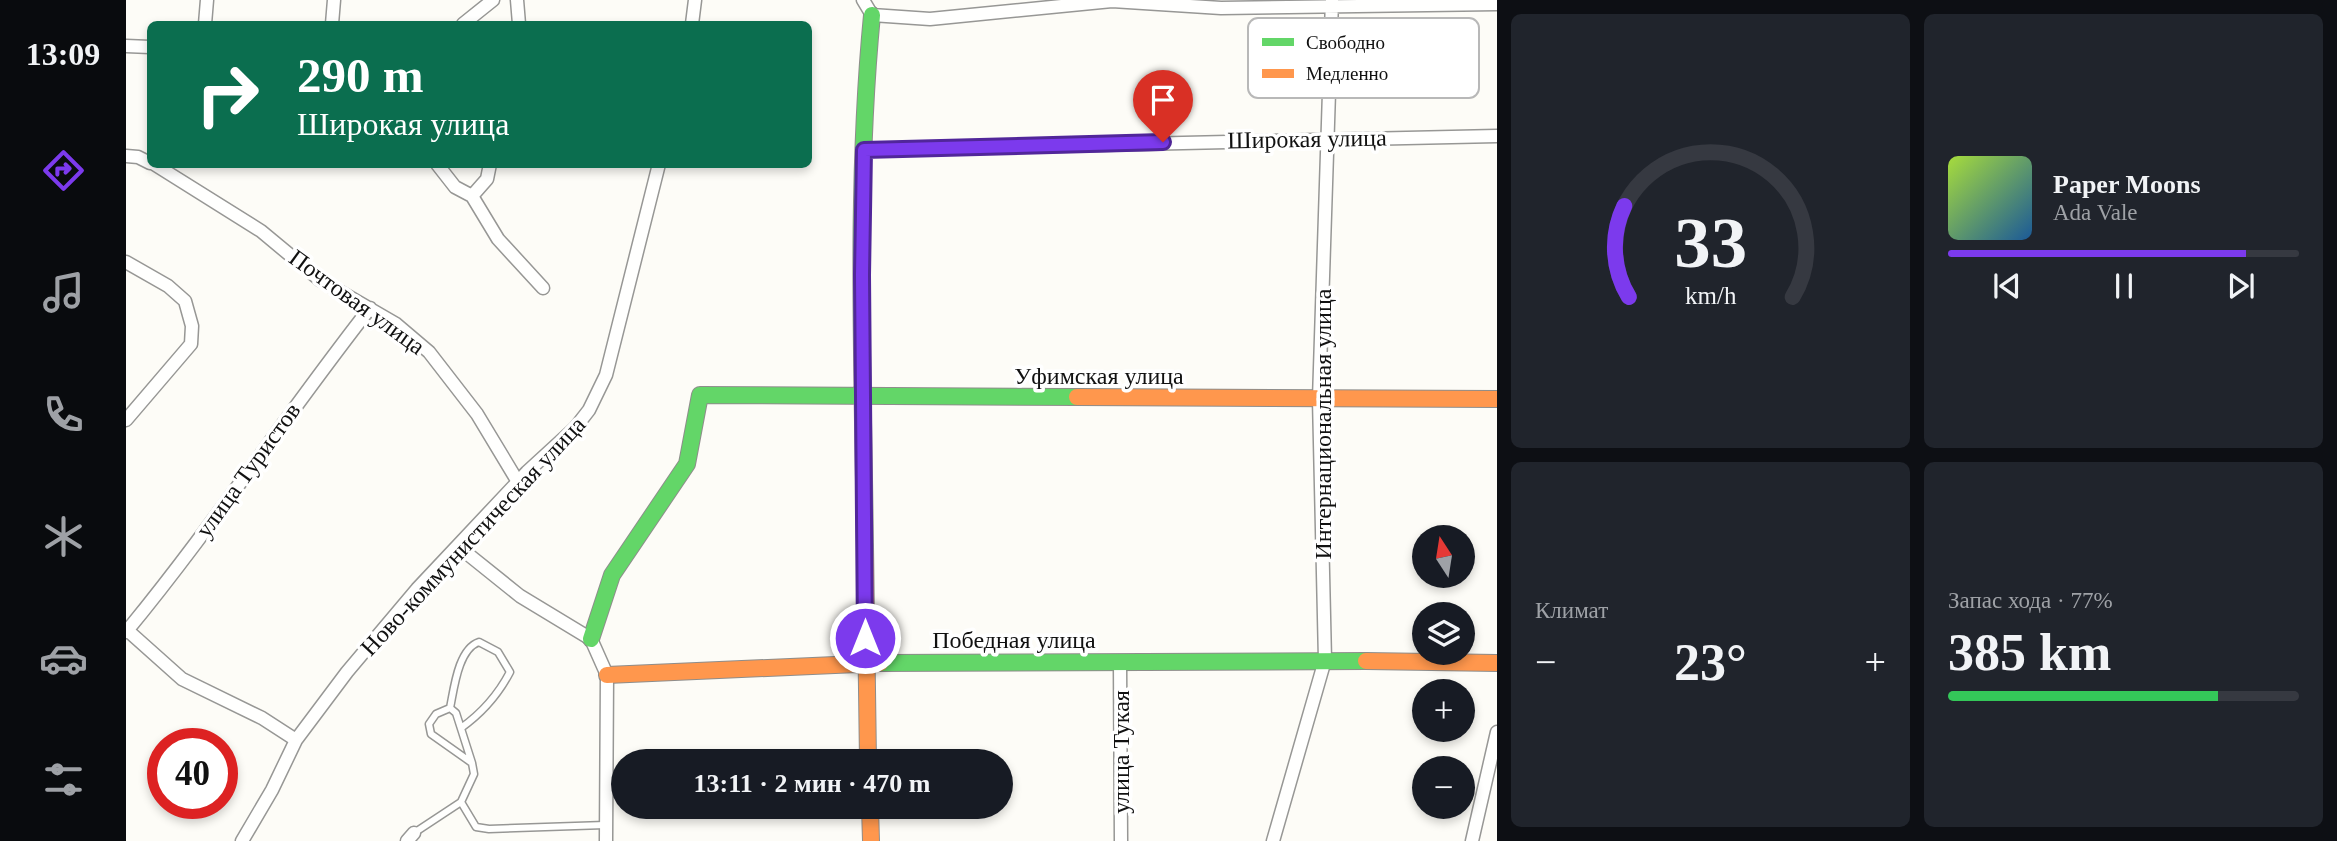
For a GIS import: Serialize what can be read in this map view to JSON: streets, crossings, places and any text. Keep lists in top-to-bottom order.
{
  "streets": {
    "street": [
      "Широкая улица",
      "Почтовая улица",
      "Уфимская улица",
      "Интернациональная улица",
      "улица Туристов",
      "Ново-коммунистическая улица",
      "Победная улица",
      "улица Тукая"
    ]
  },
  "crossings": [
    ["Широкая улица", "Интернациональная улица"],
    ["Почтовая улица", "улица Туристов"],
    ["Почтовая улица", "Ново-коммунистическая улица"],
    ["Уфимская улица", "Интернациональная улица"],
    ["Интернациональная улица", "Победная улица"],
    ["Победная улица", "улица Тукая"]
  ],
  "legend": ["Свободно", "Медленно"],
  "north": "top",
  "page": {
    "tabs": "13:09",
    "turn": ["290 m", "Широкая улица"],
    "song": ["Paper Moons", "Ada Vale"],
    "tile": [
      "Климат",
      ["Запас хода · 77%", "385 km"]
    ],
    "map_buttons": ["+", "−"],
    "heat": ["−", "23°", "+"],
    "limit": "40",
    "trip": "13:11 · 2 мин · 470 m",
    "gauge": ["33", "km/h"]
  }
}
